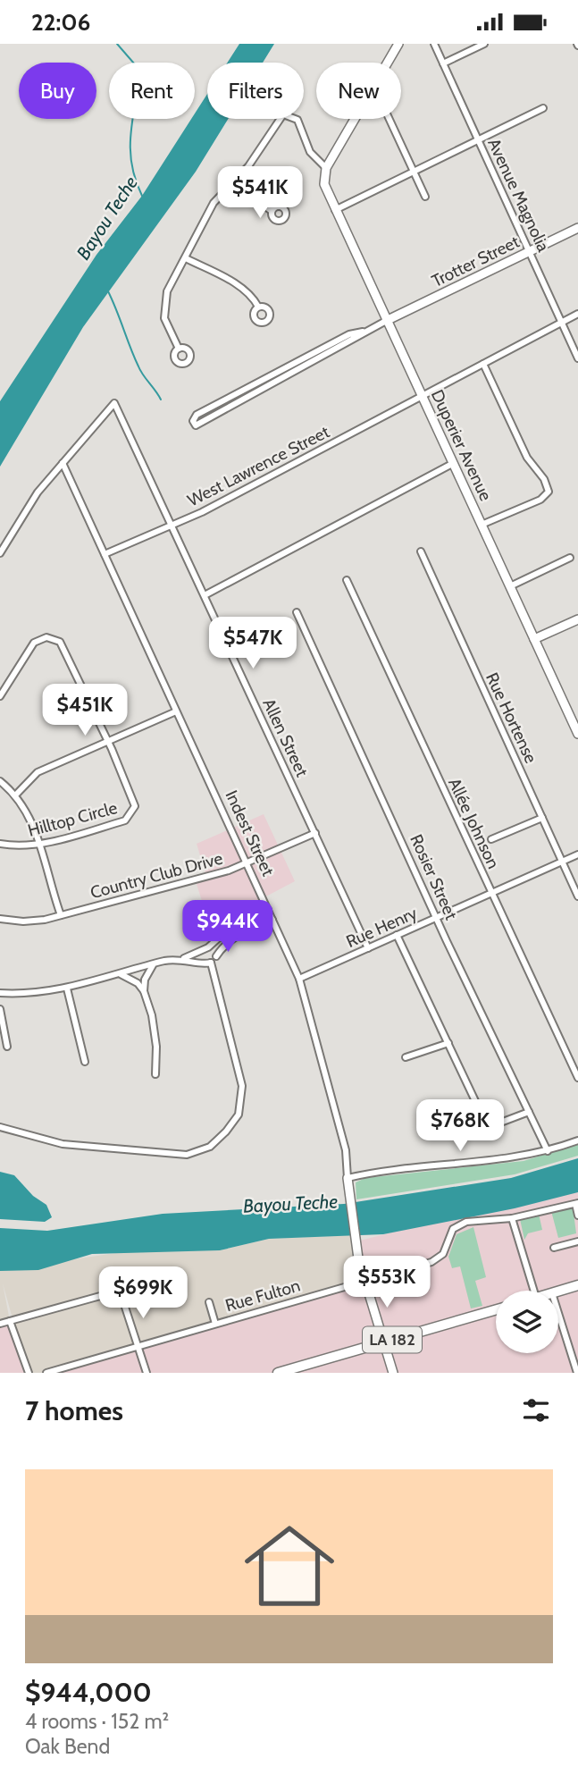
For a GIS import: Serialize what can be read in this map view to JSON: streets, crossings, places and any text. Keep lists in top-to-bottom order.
{
  "streets": {
    "main road": [
      "Trotter Street",
      "Duperier Avenue",
      "Indest Street",
      "LA 182"
    ],
    "street": [
      "Avenue Magnolia",
      "West Lawrence Street",
      "Rue Hortense",
      "Allen Street",
      "Hilltop Circle",
      "Allée Johnson",
      "Country Club Drive",
      "Rosier Street",
      "Rue Henry",
      "Rue Fulton"
    ]
  },
  "crossings": [
    ["Avenue Magnolia", "Trotter Street"],
    ["Avenue Magnolia", "West Lawrence Street"],
    ["Trotter Street", "Duperier Avenue"],
    ["Duperier Avenue", "West Lawrence Street"],
    ["West Lawrence Street", "Allen Street"],
    ["West Lawrence Street", "Indest Street"],
    ["Rue Hortense", "Rue Henry"],
    ["Allen Street", "Indest Street"],
    ["Allen Street", "Country Club Drive"],
    ["Allen Street", "Rue Henry"],
    ["Allée Johnson", "Rue Henry"],
    ["Indest Street", "Country Club Drive"],
    ["Indest Street", "Rue Henry"],
    ["Indest Street", "Rue Fulton"],
    ["Indest Street", "LA 182"],
    ["Rosier Street", "Rue Henry"]
  ],
  "water": ["Bayou Teche"],
  "page": {
    "status": "22:06",
    "chip": [
      "Buy",
      "Rent",
      "Filters",
      "New"
    ],
    "price": [
      "$541K",
      "$547K",
      "$451K",
      "$944K",
      "$768K",
      "$553K",
      "$699K"
    ],
    "heading": "7 homes",
    "list": [
      {
        "name": "$944,000",
        "note": "4 rooms · 152 m² · Oak Bend"
      }
    ]
  }
}
